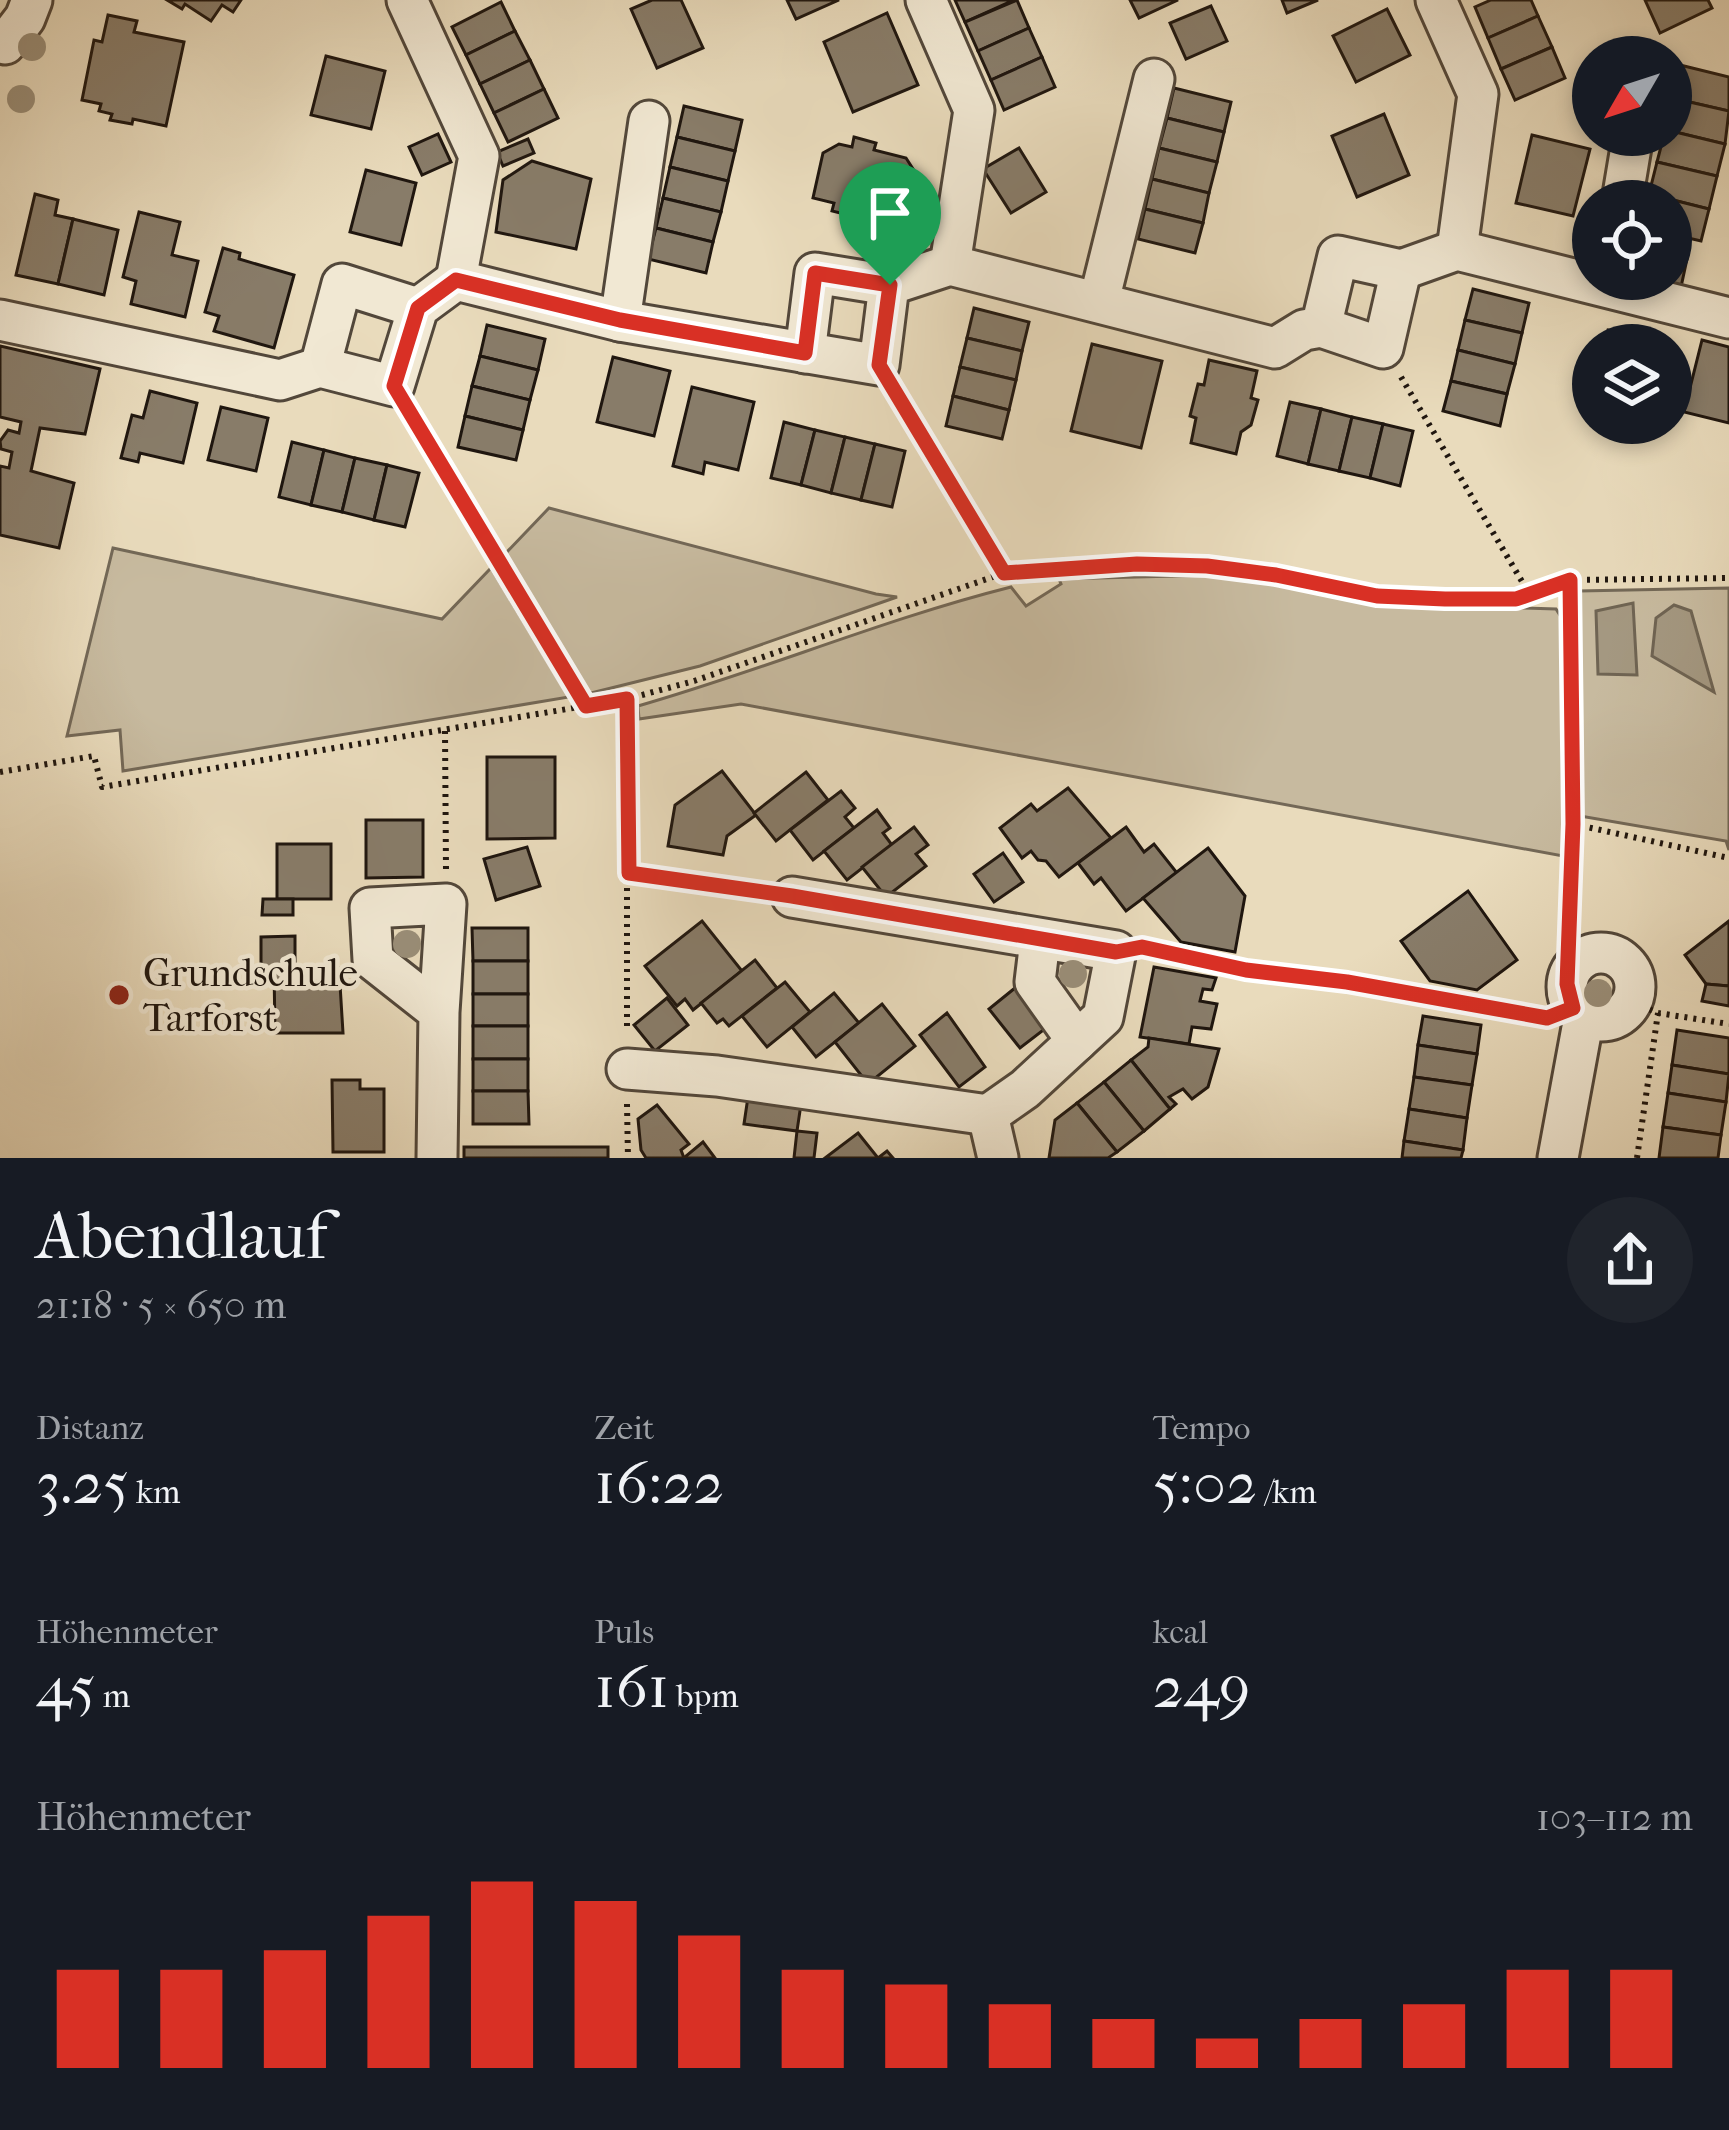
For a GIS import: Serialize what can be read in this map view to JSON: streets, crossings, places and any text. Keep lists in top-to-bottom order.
{
  "places": ["Grundschule Tarforst"],
  "north": "bottom left",
  "page": {
    "heading": ["Abendlauf", "21:18 · 5 × 650 m"],
    "stats": [
      ["Distanz", "3.25 km"],
      ["Zeit", "16:22"],
      ["Tempo", "5:02 /km"],
      ["Höhenmeter", "45 m"],
      ["Puls", "161 bpm"],
      ["kcal", "249"]
    ],
    "chart": ["Höhenmeter", "103–112 m"]
  }
}
